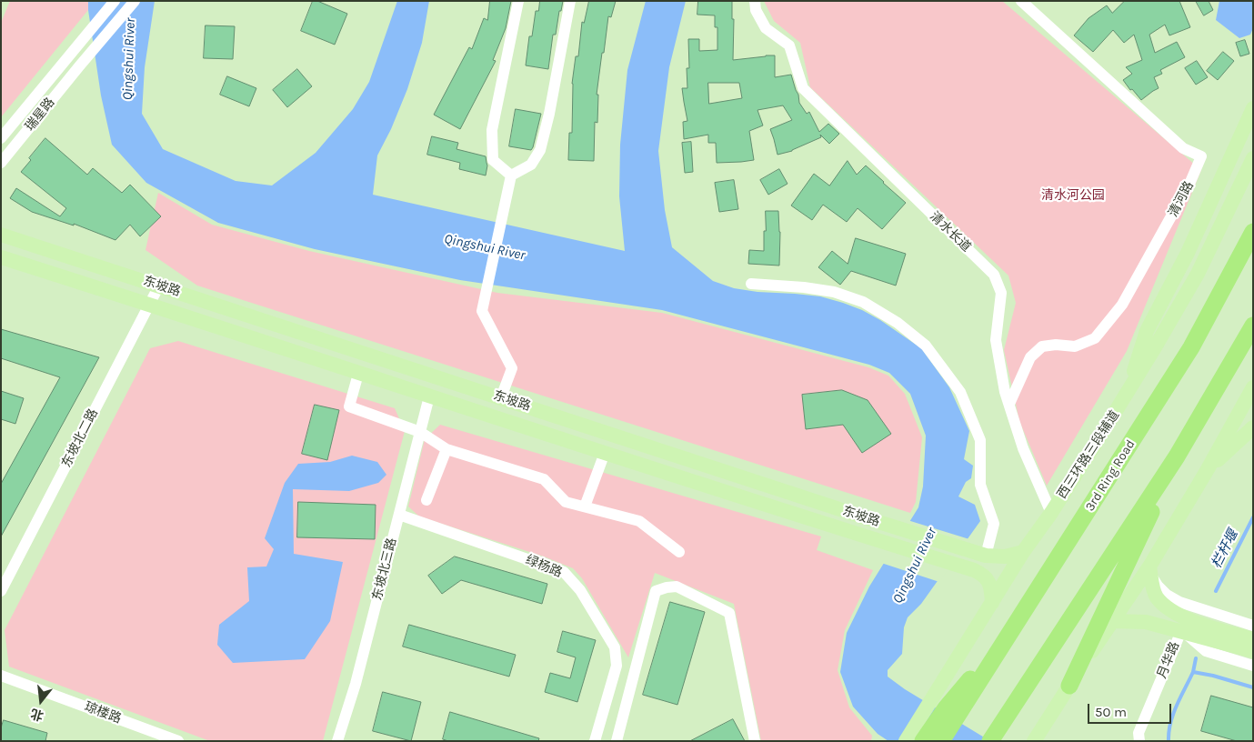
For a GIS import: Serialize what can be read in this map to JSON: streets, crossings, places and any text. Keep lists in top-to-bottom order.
{
  "streets": {
    "highway": ["3rd Ring Road"],
    "main road": ["东坡路", "西三环路三段辅道"],
    "street": [
      "瑞星路",
      "清河路",
      "清水长道",
      "东坡北二路",
      "绿杨路",
      "东坡北三路",
      "月华路",
      "琼楼路"
    ]
  },
  "crossings": [
    ["清河路", "清水长道"],
    ["清水长道", "西三环路三段辅道"],
    ["东坡路", "东坡北二路"],
    ["东坡路", "西三环路三段辅道"],
    ["东坡路", "东坡北三路"],
    ["西三环路三段辅道", "3rd Ring Road"],
    ["绿杨路", "东坡北三路"]
  ],
  "water": ["Qingshui River", "栏杆堰"],
  "parks": ["清水河公园"],
  "scale_bar": "50 m",
  "north": "bottom"
}
